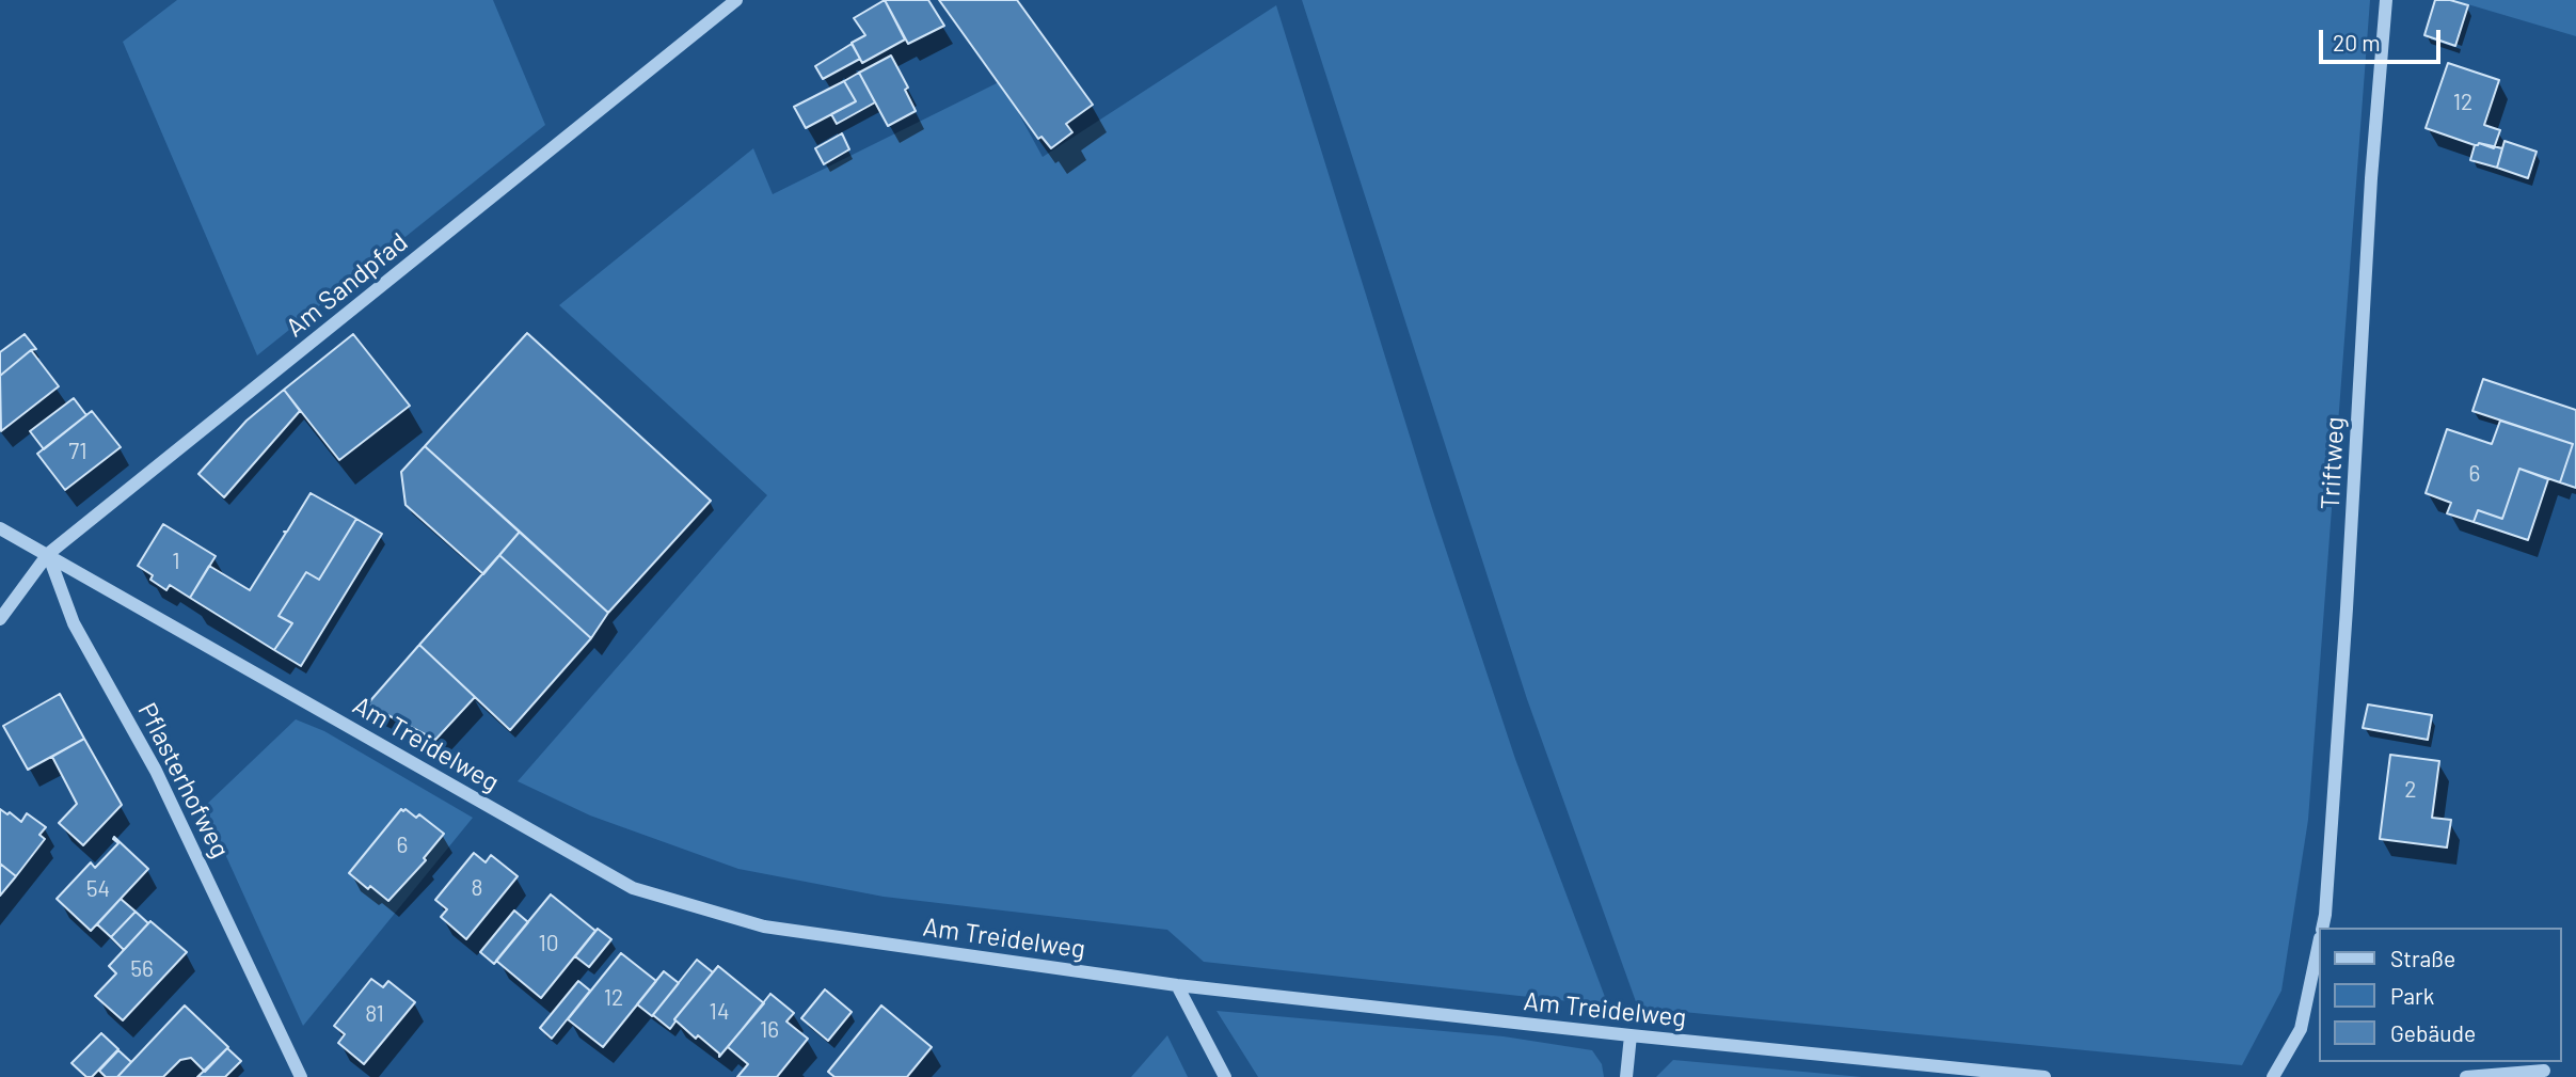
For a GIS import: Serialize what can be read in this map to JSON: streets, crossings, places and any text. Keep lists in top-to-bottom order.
{
  "streets": {
    "street": [
      "Am Sandpfad",
      "Triftweg",
      "Am Treidelweg",
      "Pflasterhofweg"
    ]
  },
  "crossings": [
    ["Am Sandpfad", "Am Treidelweg"],
    ["Am Sandpfad", "Pflasterhofweg"],
    ["Am Treidelweg", "Pflasterhofweg"]
  ],
  "house_numbers": [
    "12",
    "71",
    "6",
    "1",
    "2",
    "6",
    "8",
    "54",
    "10",
    "56",
    "12",
    "14",
    "81",
    "16"
  ],
  "legend": ["Straße", "Park", "Gebäude"],
  "scale_bar": "20 m"
}
